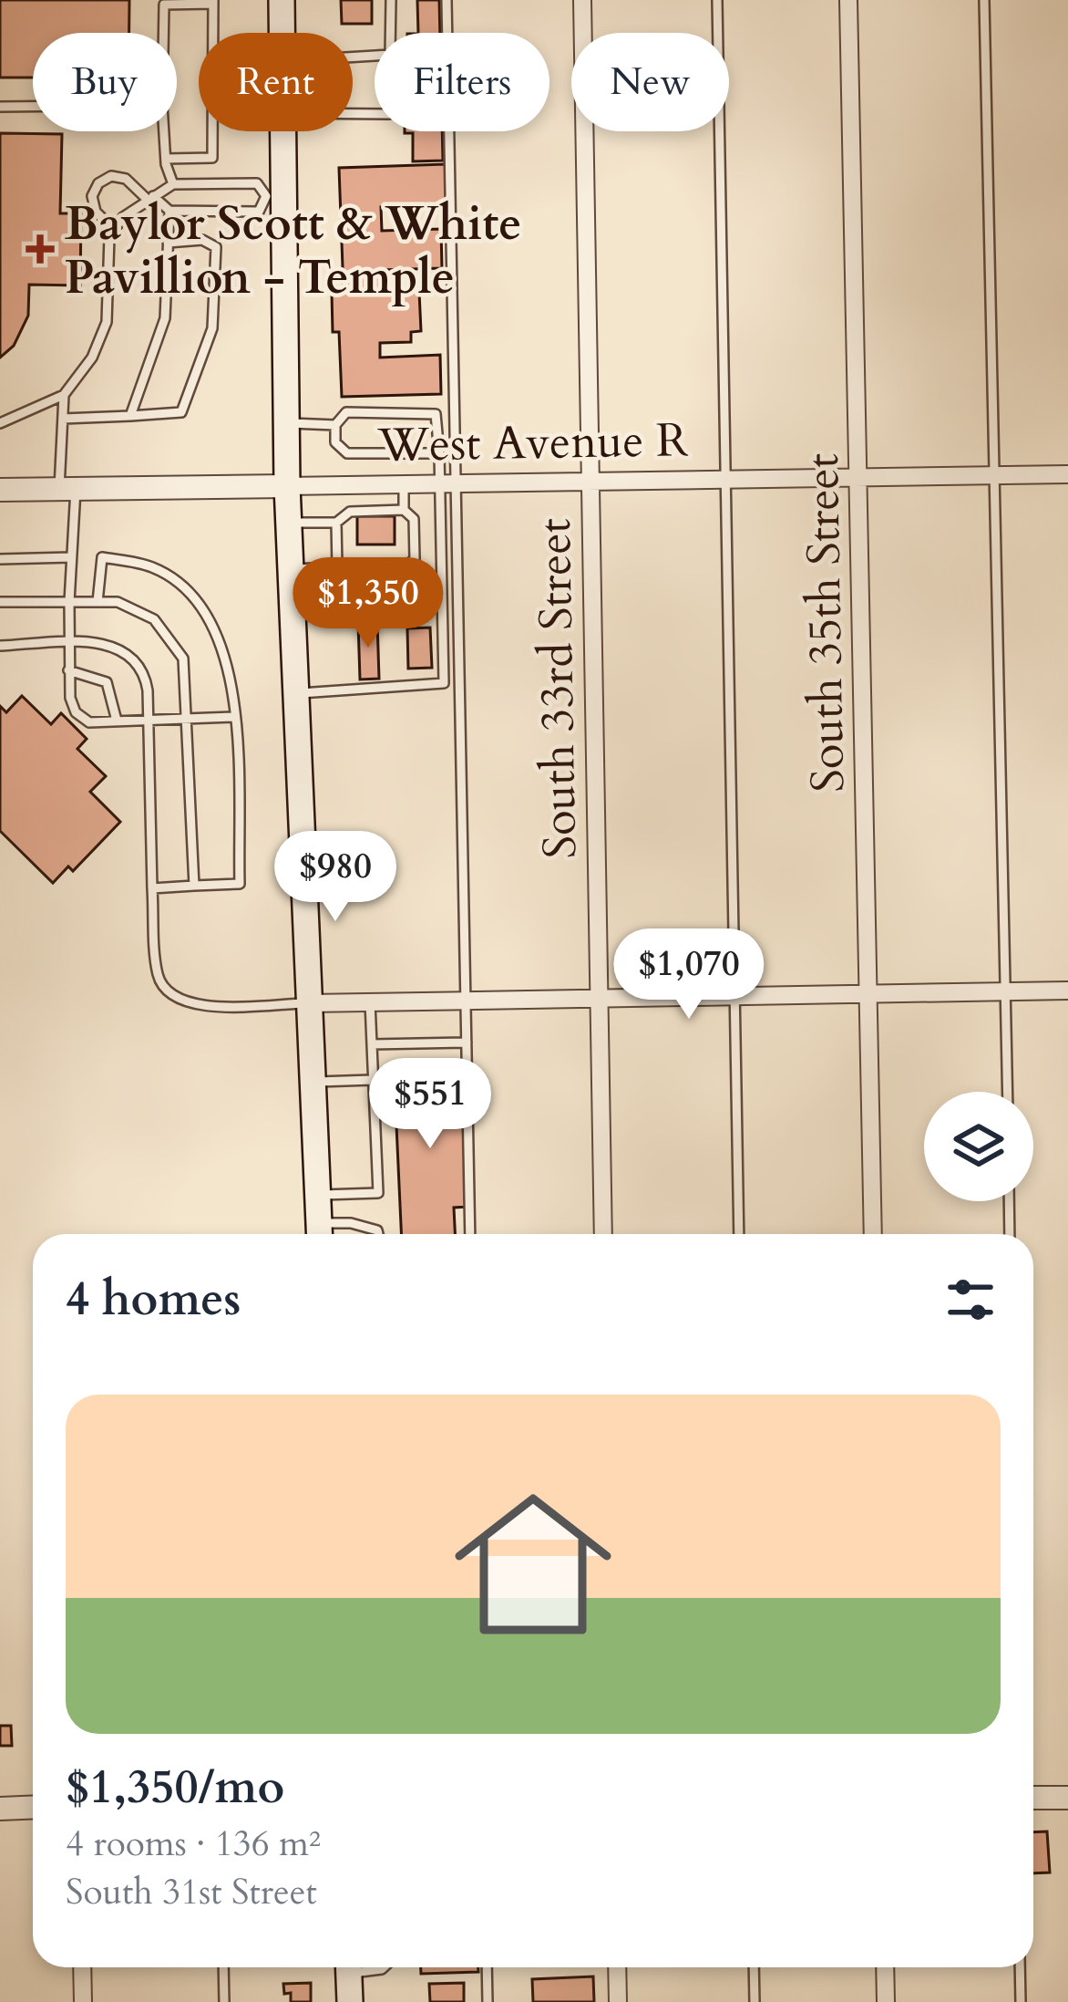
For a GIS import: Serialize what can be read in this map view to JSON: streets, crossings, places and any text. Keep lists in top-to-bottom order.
{
  "streets": {
    "street": ["West Avenue R", "South 35th Street", "South 33rd Street"]
  },
  "crossings": [
    ["West Avenue R", "South 35th Street"],
    ["West Avenue R", "South 33rd Street"]
  ],
  "places": {
    "health": ["Baylor Scott & White Pavillion - Temple"]
  },
  "page": {
    "chip": [
      "Buy",
      "Rent",
      "Filters",
      "New"
    ],
    "price": [
      "$1,350",
      "$980",
      "$1,070",
      "$551"
    ],
    "heading": "4 homes",
    "list": [
      {
        "name": "$1,350/mo",
        "note": "4 rooms · 136 m² · South 31st Street"
      }
    ]
  }
}
